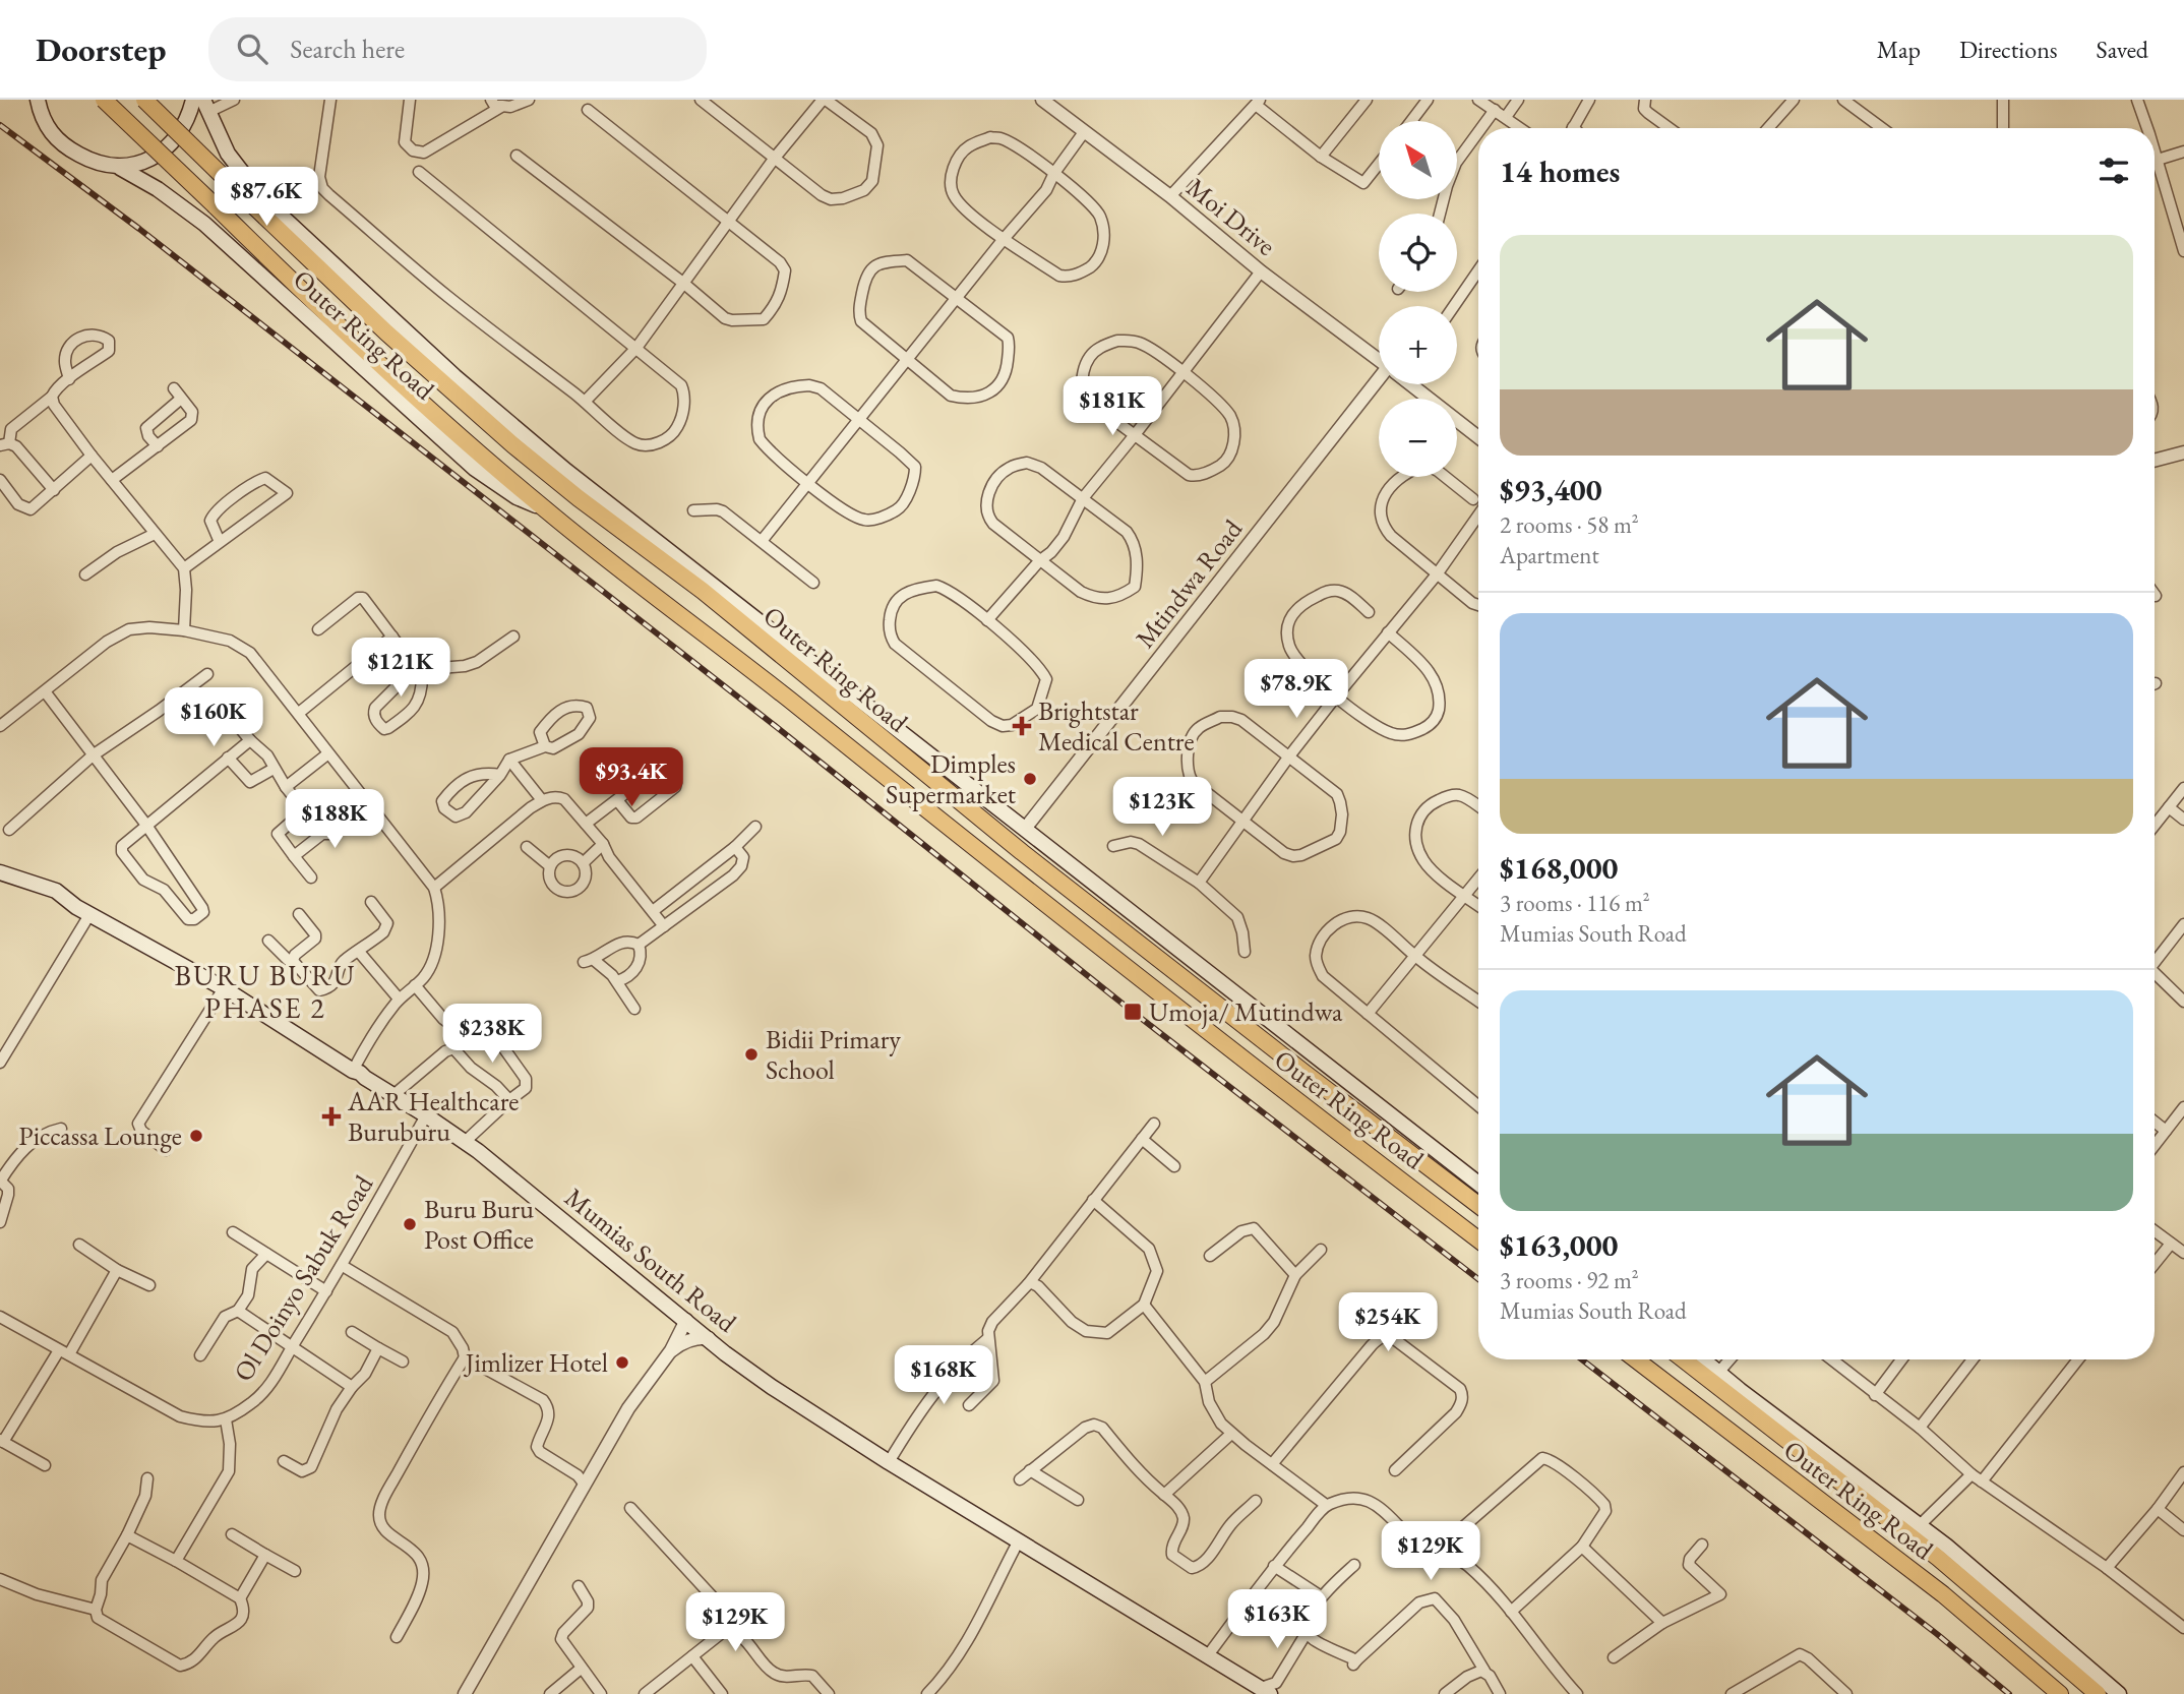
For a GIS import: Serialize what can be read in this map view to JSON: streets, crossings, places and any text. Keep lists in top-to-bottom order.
{
  "streets": {
    "main road": ["Outer Ring Road", "Mumias South Road"],
    "street": ["Moi Drive", "Mtindwa Road", "Ol Doinyo Sabuk Road"]
  },
  "crossings": [
    ["Mumias South Road", "Ol Doinyo Sabuk Road"]
  ],
  "districts": ["BURU BURU PHASE 2"],
  "places": {
    "health": ["Brightstar Medical Centre", "AAR Healthcare Buruburu"],
    "other": [
      "Dimples Supermarket",
      "Bidii Primary School",
      "Piccassa Lounge",
      "Buru Buru Post Office",
      "Jimlizer Hotel"
    ],
    "transit": ["Umoja/ Mutindwa"]
  },
  "north": "top left",
  "page": {
    "header": "Doorstep",
    "search": "Search here",
    "nav": ["Map", "Directions", "Saved"],
    "map_buttons": ["+", "−"],
    "heading": "14 homes",
    "price": [
      "$87.6K",
      "$181K",
      "$121K",
      "$78.9K",
      "$160K",
      "$93.4K",
      "$123K",
      "$188K",
      "$238K",
      "$254K",
      "$168K",
      "$129K",
      "$163K",
      "$129K"
    ],
    "list": [
      {
        "name": "$93,400",
        "note": "2 rooms · 58 m² · Apartment"
      },
      {
        "name": "$168,000",
        "note": "3 rooms · 116 m² · Mumias South Road"
      },
      {
        "name": "$163,000",
        "note": "3 rooms · 92 m² · Mumias South Road"
      }
    ]
  }
}
